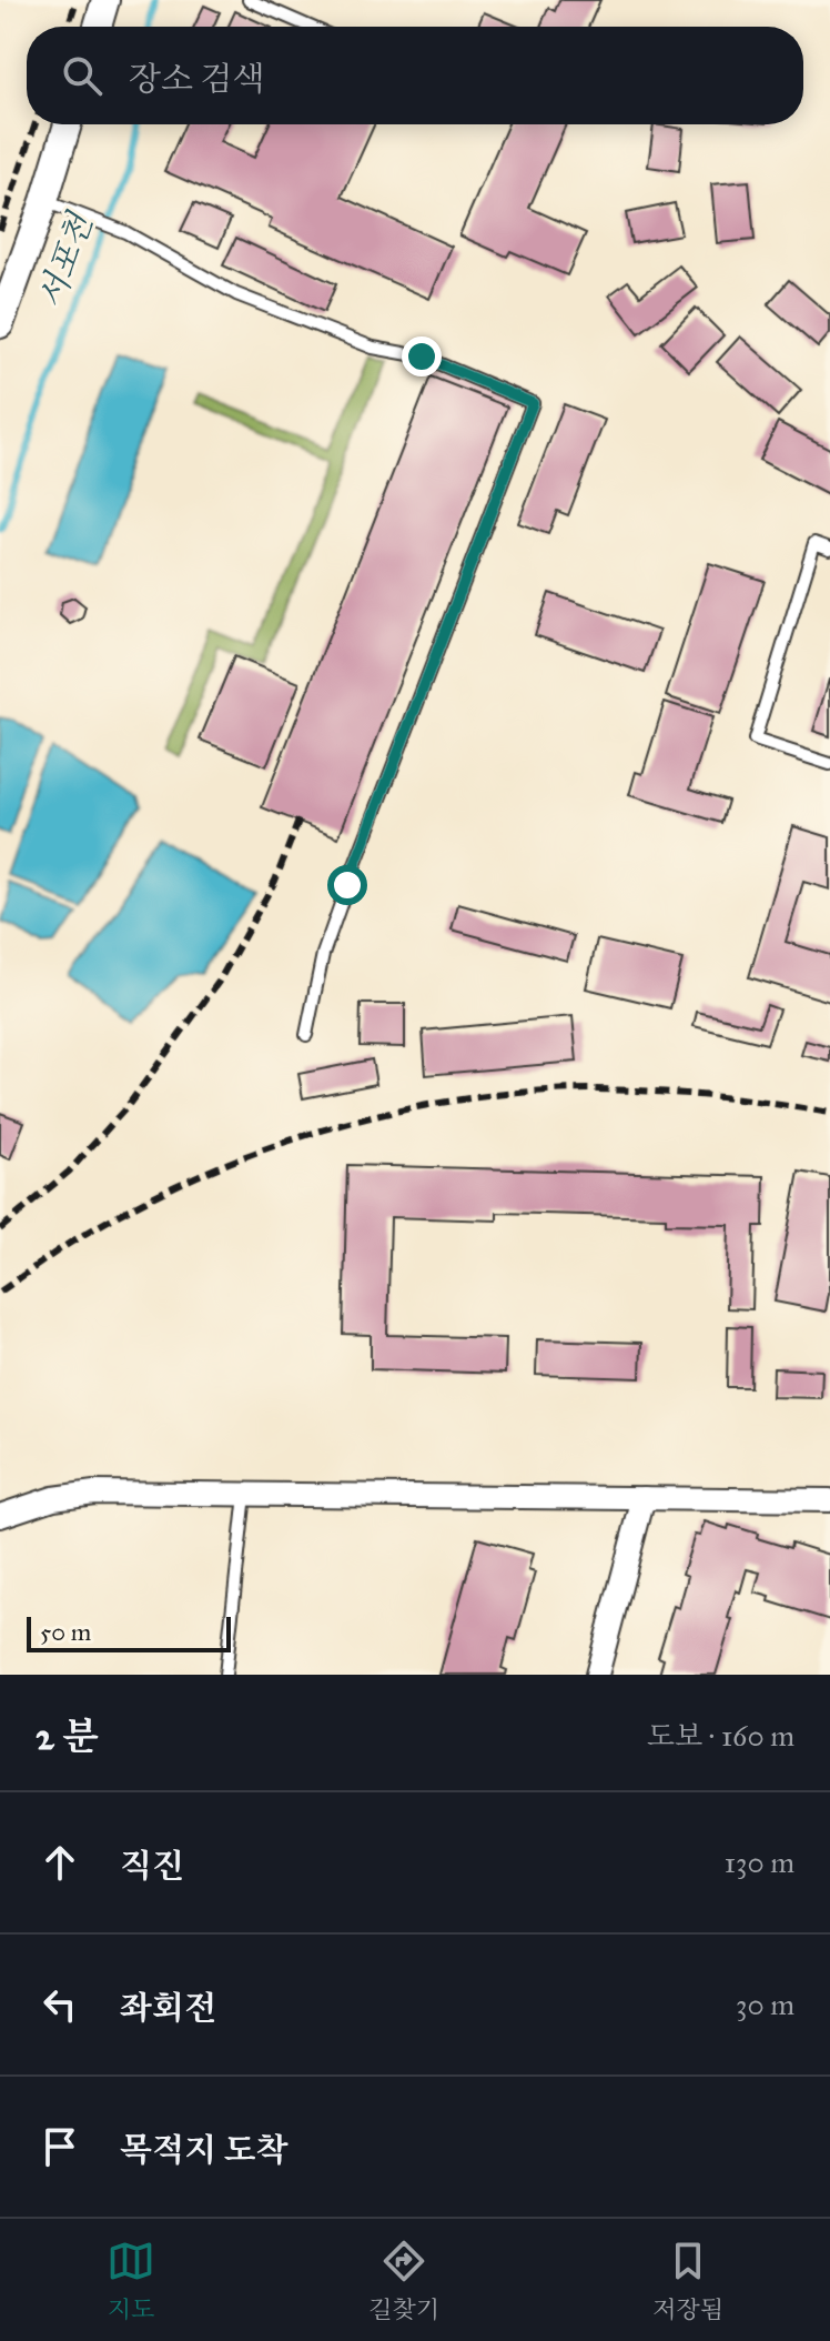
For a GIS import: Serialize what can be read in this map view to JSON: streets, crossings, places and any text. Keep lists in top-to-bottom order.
{
  "water": ["서포천"],
  "scale_bar": "50 m",
  "page": {
    "search": "장소 검색",
    "scale": "50 m",
    "heading": ["2 분", "도보 · 160 m"],
    "list": [
      ["직진", "130 m"],
      ["좌회전", "30 m"],
      "목적지 도착"
    ],
    "nav": ["지도", "길찾기", "저장됨"]
  }
}
